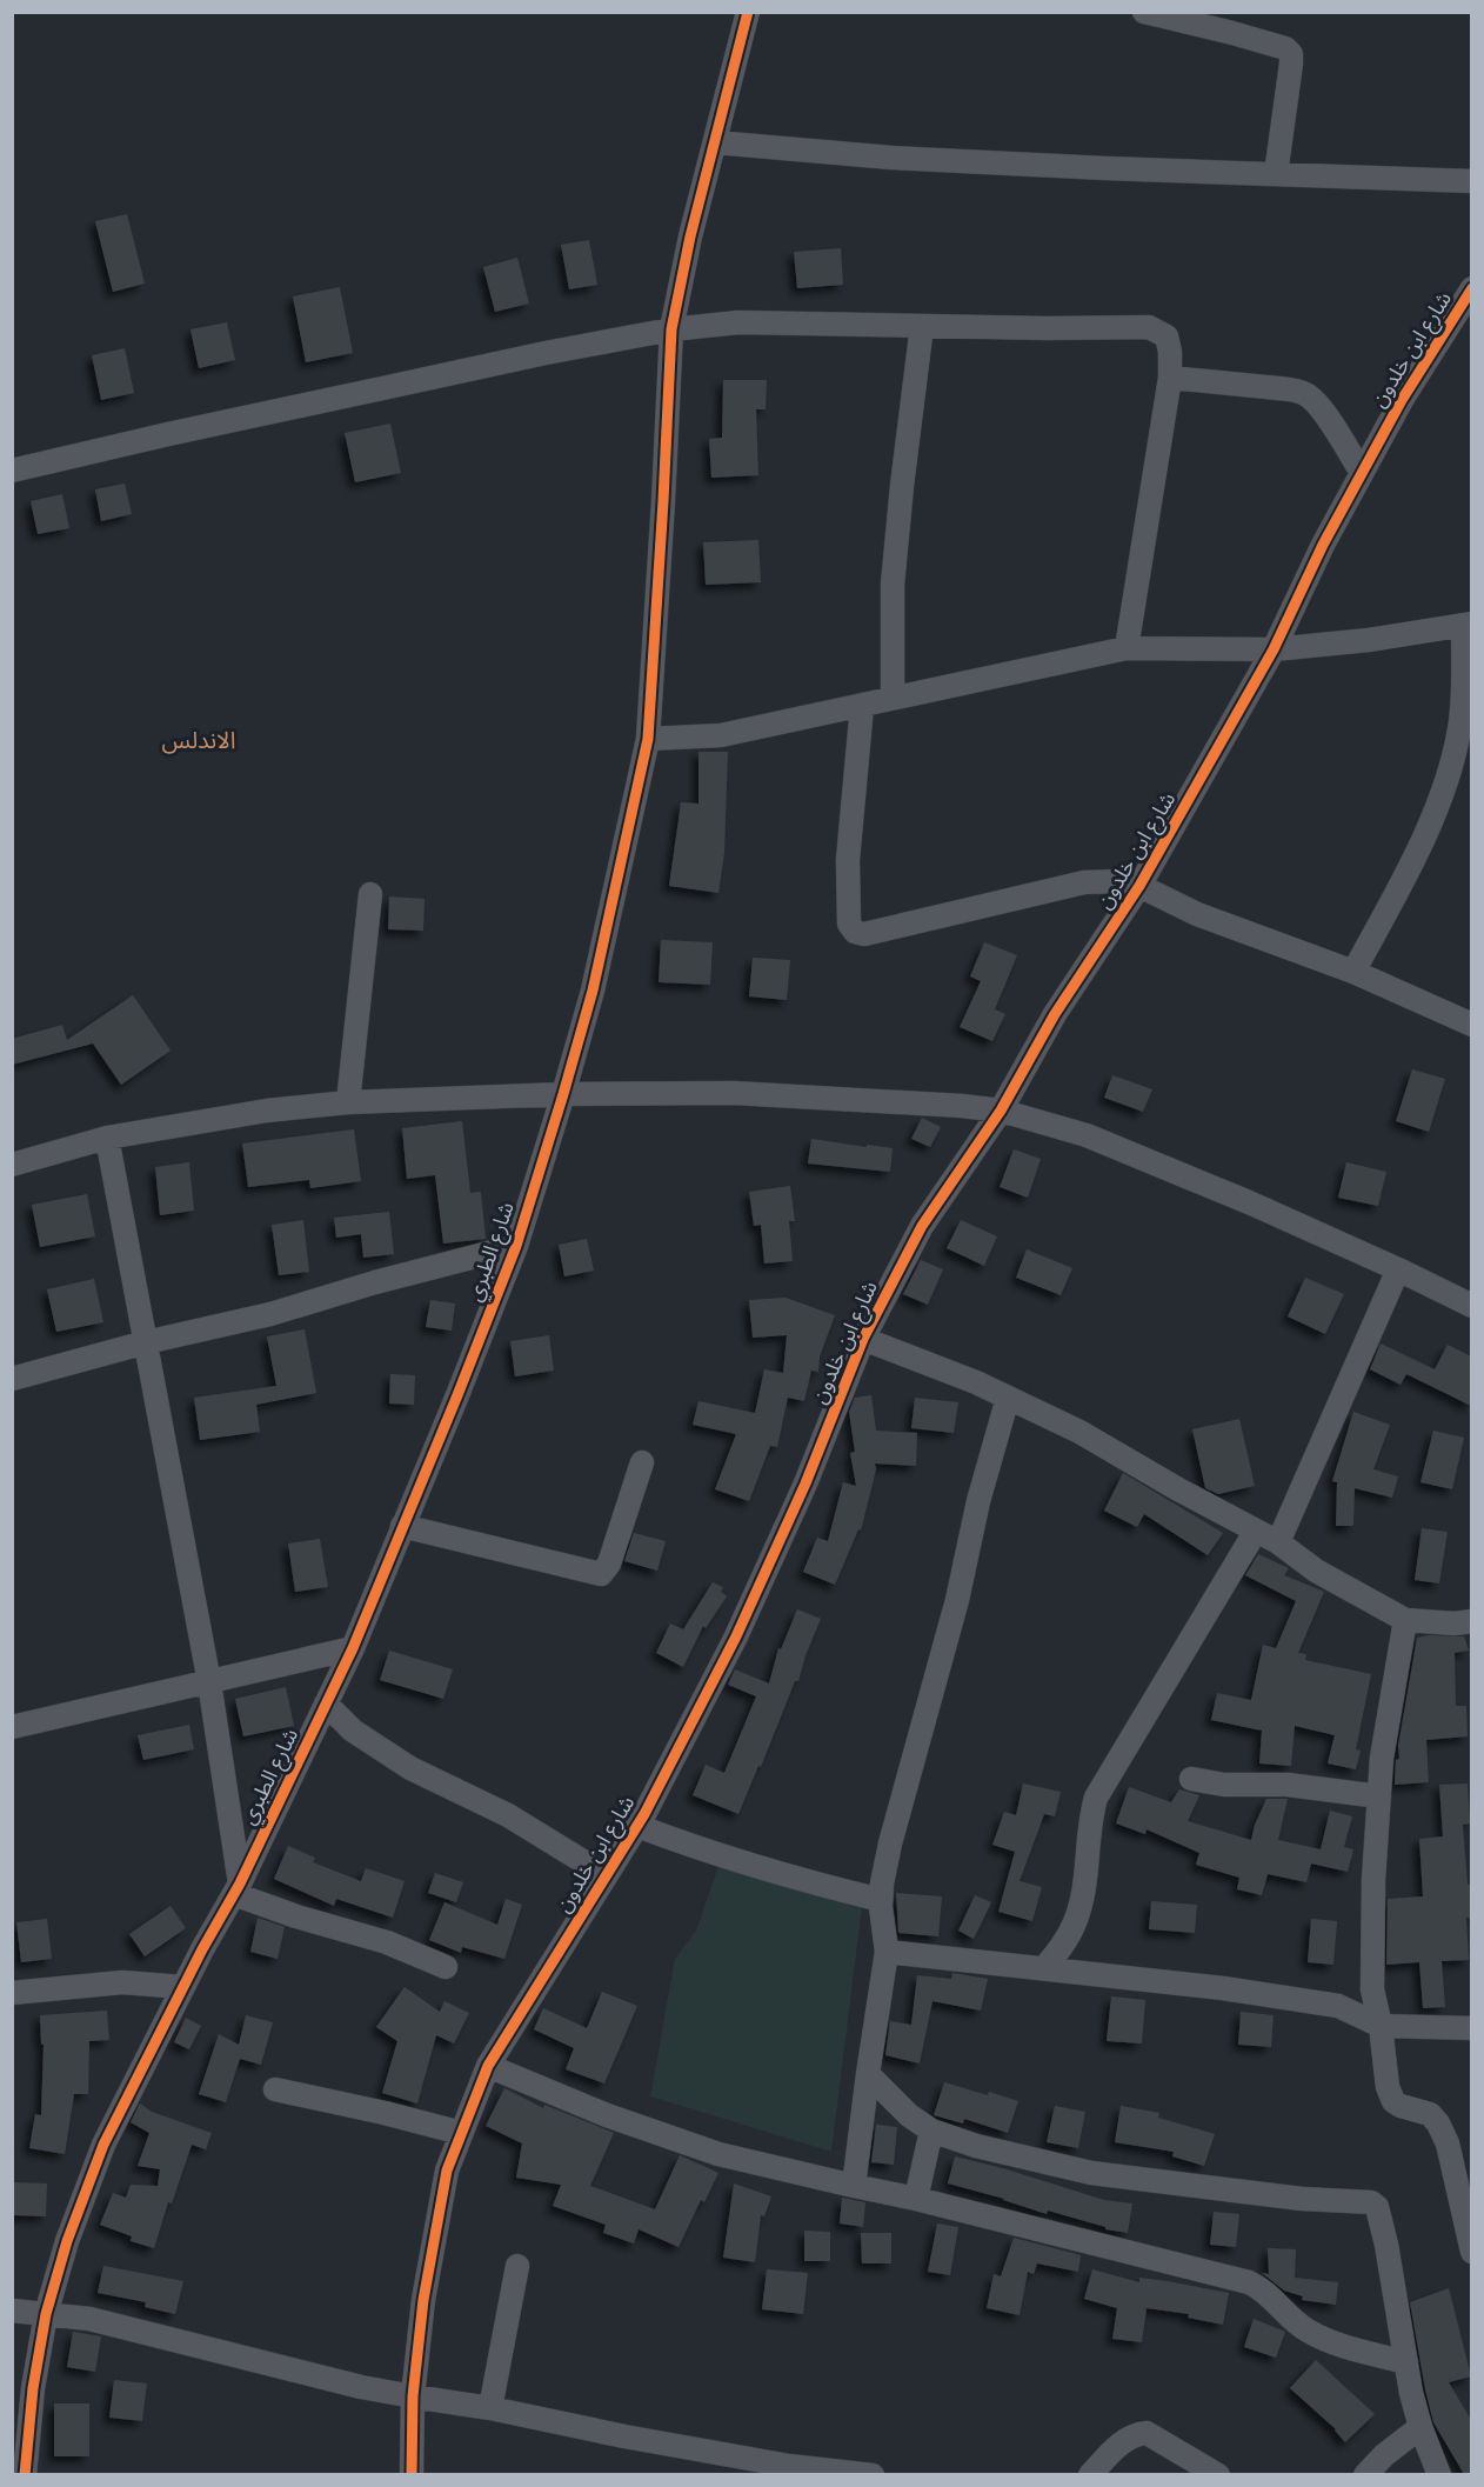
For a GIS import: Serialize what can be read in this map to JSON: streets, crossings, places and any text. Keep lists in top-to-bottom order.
{
  "streets": {
    "street": ["شارع ابن خلدون", "شارع الطبري"]
  },
  "districts": ["الاندلس"]
}
